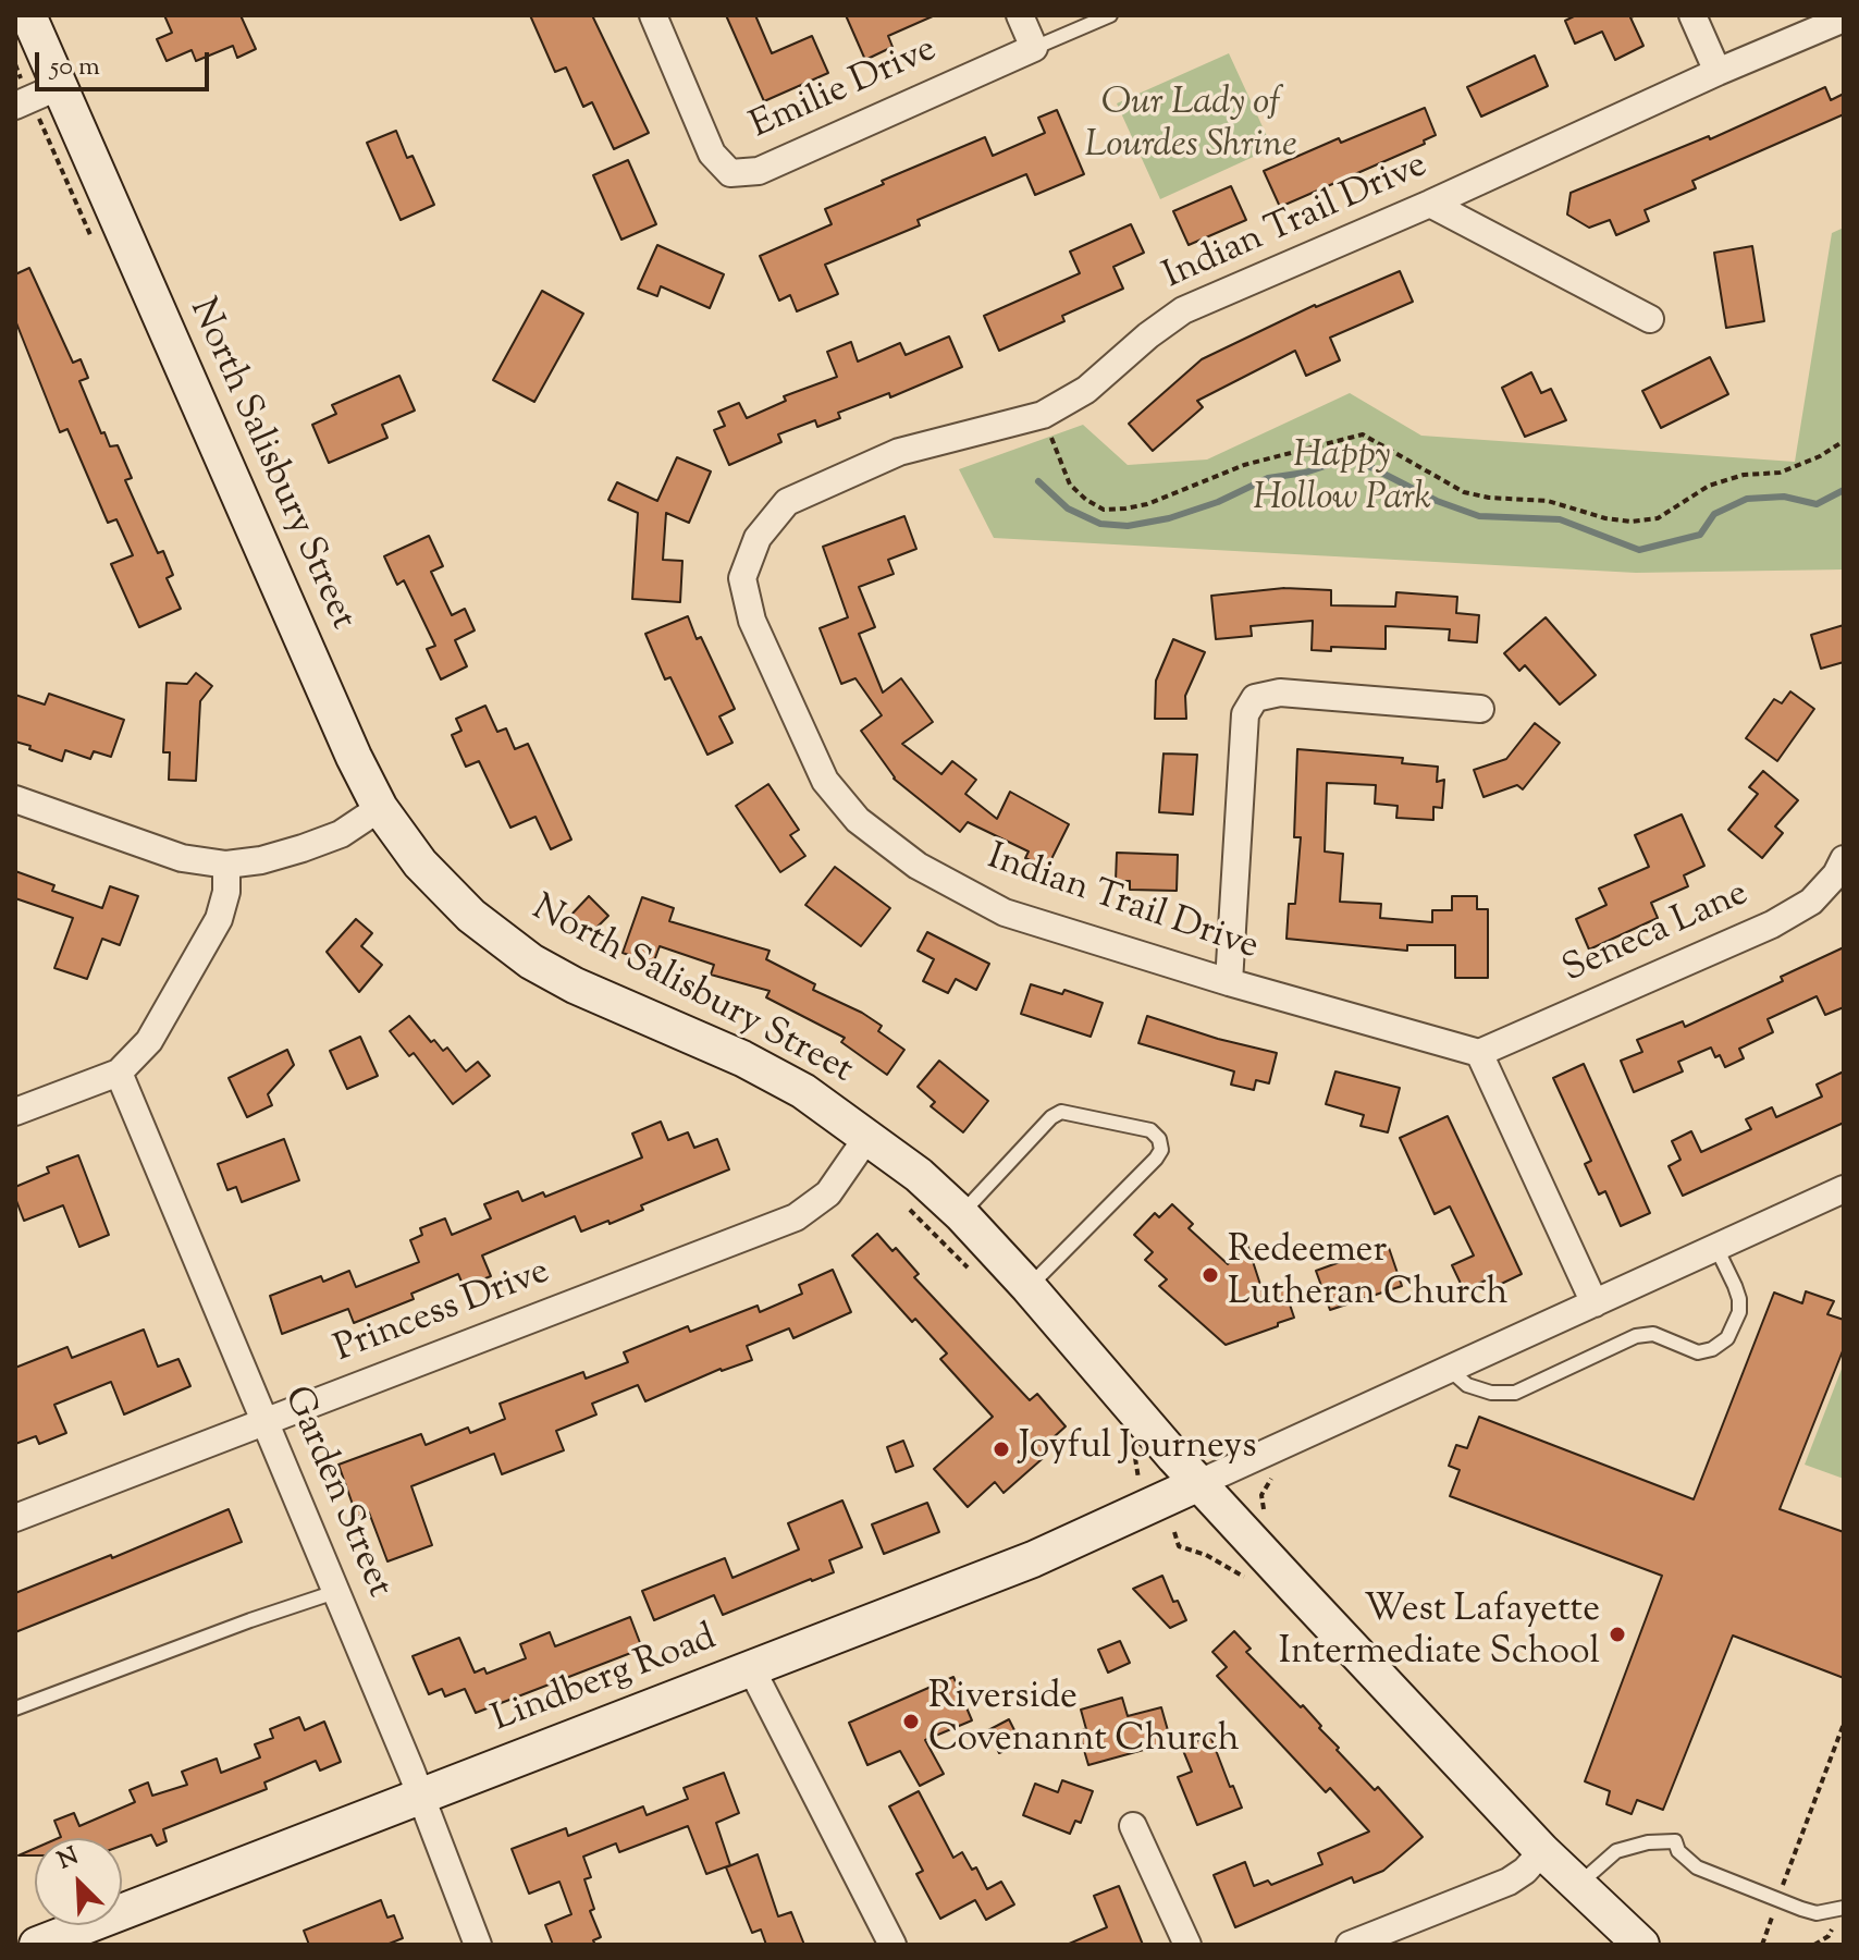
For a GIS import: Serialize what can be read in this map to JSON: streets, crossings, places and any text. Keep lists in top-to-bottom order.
{
  "streets": {
    "street": [
      "Emilie Drive",
      "Indian Trail Drive",
      "North Salisbury Street",
      "Seneca Lane",
      "Princess Drive",
      "Garden Street",
      "Lindberg Road"
    ]
  },
  "crossings": [
    ["Indian Trail Drive", "Seneca Lane"],
    ["North Salisbury Street", "Princess Drive"],
    ["North Salisbury Street", "Lindberg Road"],
    ["Princess Drive", "Garden Street"],
    ["Garden Street", "Lindberg Road"]
  ],
  "parks": ["Our Lady of Lourdes Shrine", "Happy Hollow Park"],
  "places": [
    "Redeemer Lutheran Church",
    "Joyful Journeys",
    "West Lafayette Intermediate School",
    "Riverside Covenannt Church"
  ],
  "scale_bar": "50 m",
  "north": "top left"
}
